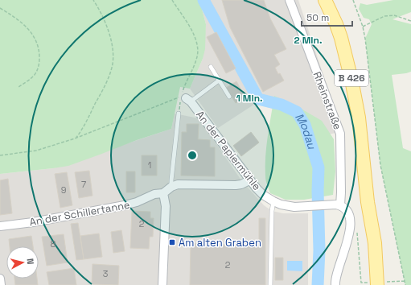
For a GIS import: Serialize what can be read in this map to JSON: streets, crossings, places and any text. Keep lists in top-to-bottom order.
{
  "streets": {
    "main road": ["B 426"],
    "street": ["Rheinstraße", "An der Papiermühle", "An der Schillertanne"]
  },
  "crossings": [
    ["Rheinstraße", "An der Papiermühle"],
    ["An der Papiermühle", "An der Schillertanne"]
  ],
  "water": ["Modau"],
  "places": {
    "transit": ["Am alten Graben"]
  },
  "house_numbers": [
    "1",
    "7",
    "9",
    "2",
    "8",
    "2",
    "3"
  ],
  "scale_bar": "50 m",
  "north": "right",
  "rings": ["2 Min.", "1 Min."]
}
